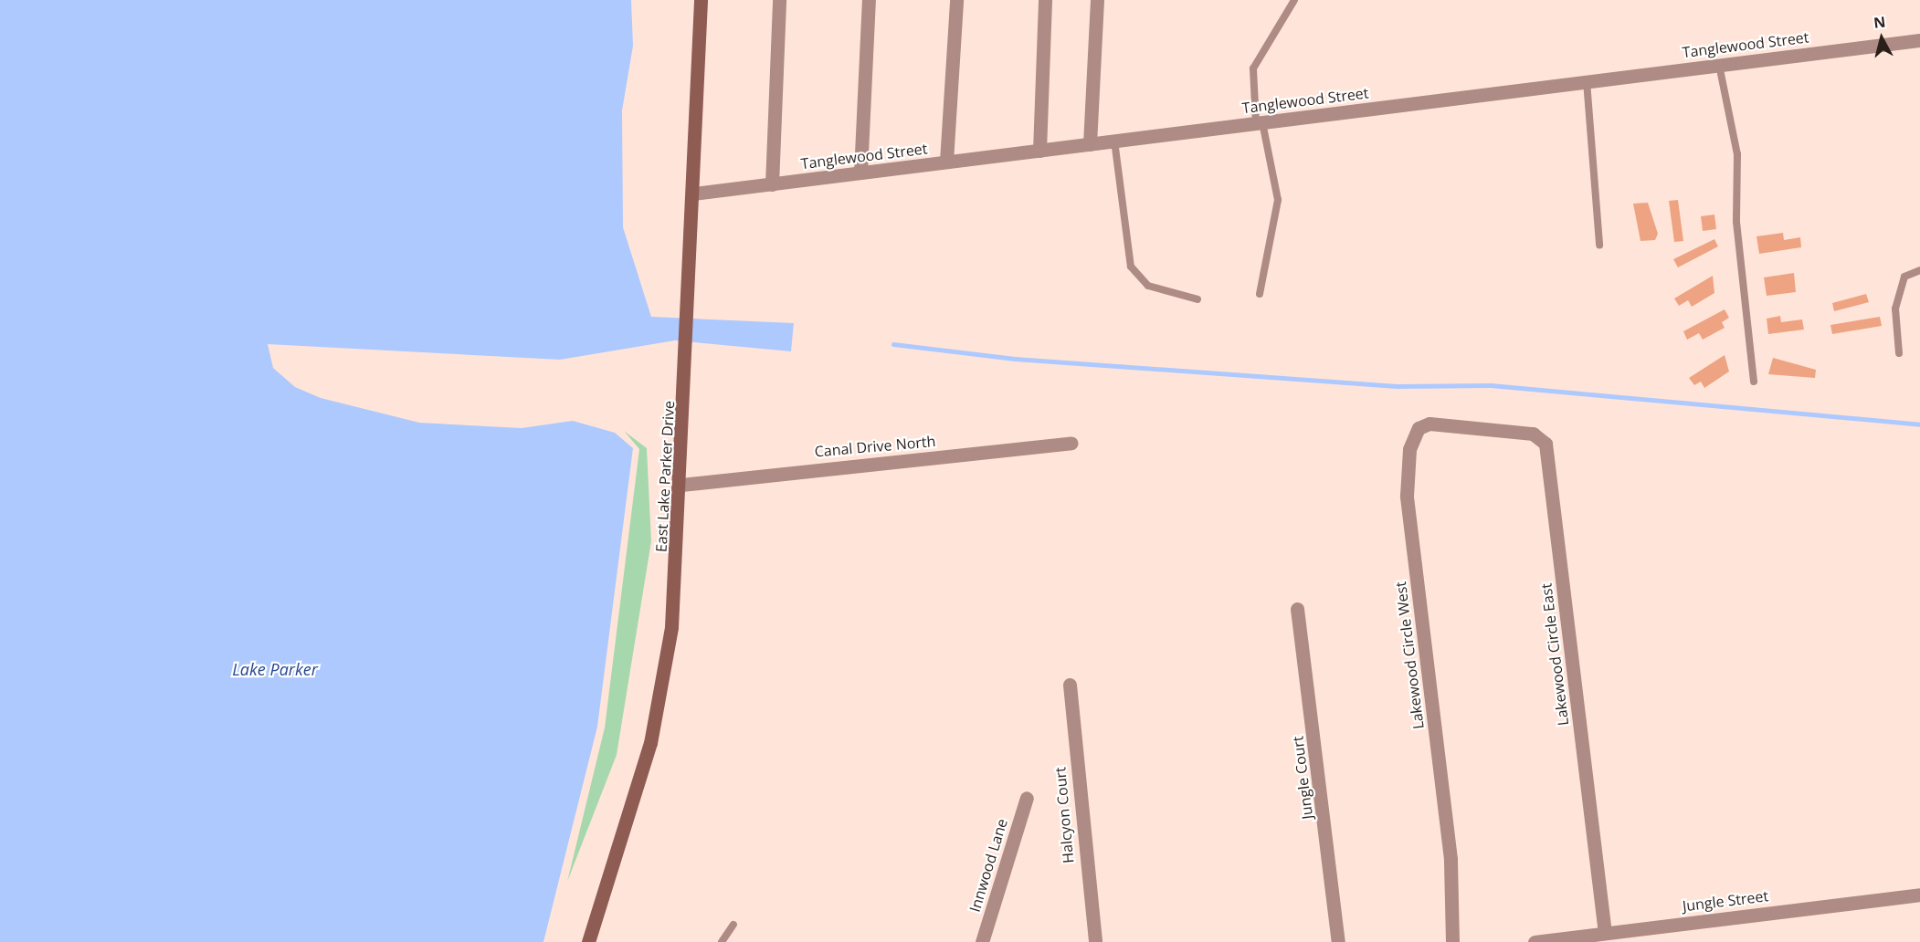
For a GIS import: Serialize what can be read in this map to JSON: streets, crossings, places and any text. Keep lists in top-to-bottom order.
{
  "streets": {
    "street": [
      "Tanglewood Street",
      "Canal Drive North",
      "East Lake Parker Drive",
      "Lakewood Circle East",
      "Lakewood Circle West",
      "Jungle Court",
      "Halcyon Court",
      "Innwood Lane",
      "Jungle Street"
    ]
  },
  "crossings": [
    ["Tanglewood Street", "East Lake Parker Drive"],
    ["Canal Drive North", "East Lake Parker Drive"],
    ["Lakewood Circle East", "Lakewood Circle West"],
    ["Lakewood Circle East", "Jungle Street"]
  ],
  "water": ["Lake Parker"],
  "north": "top"
}
